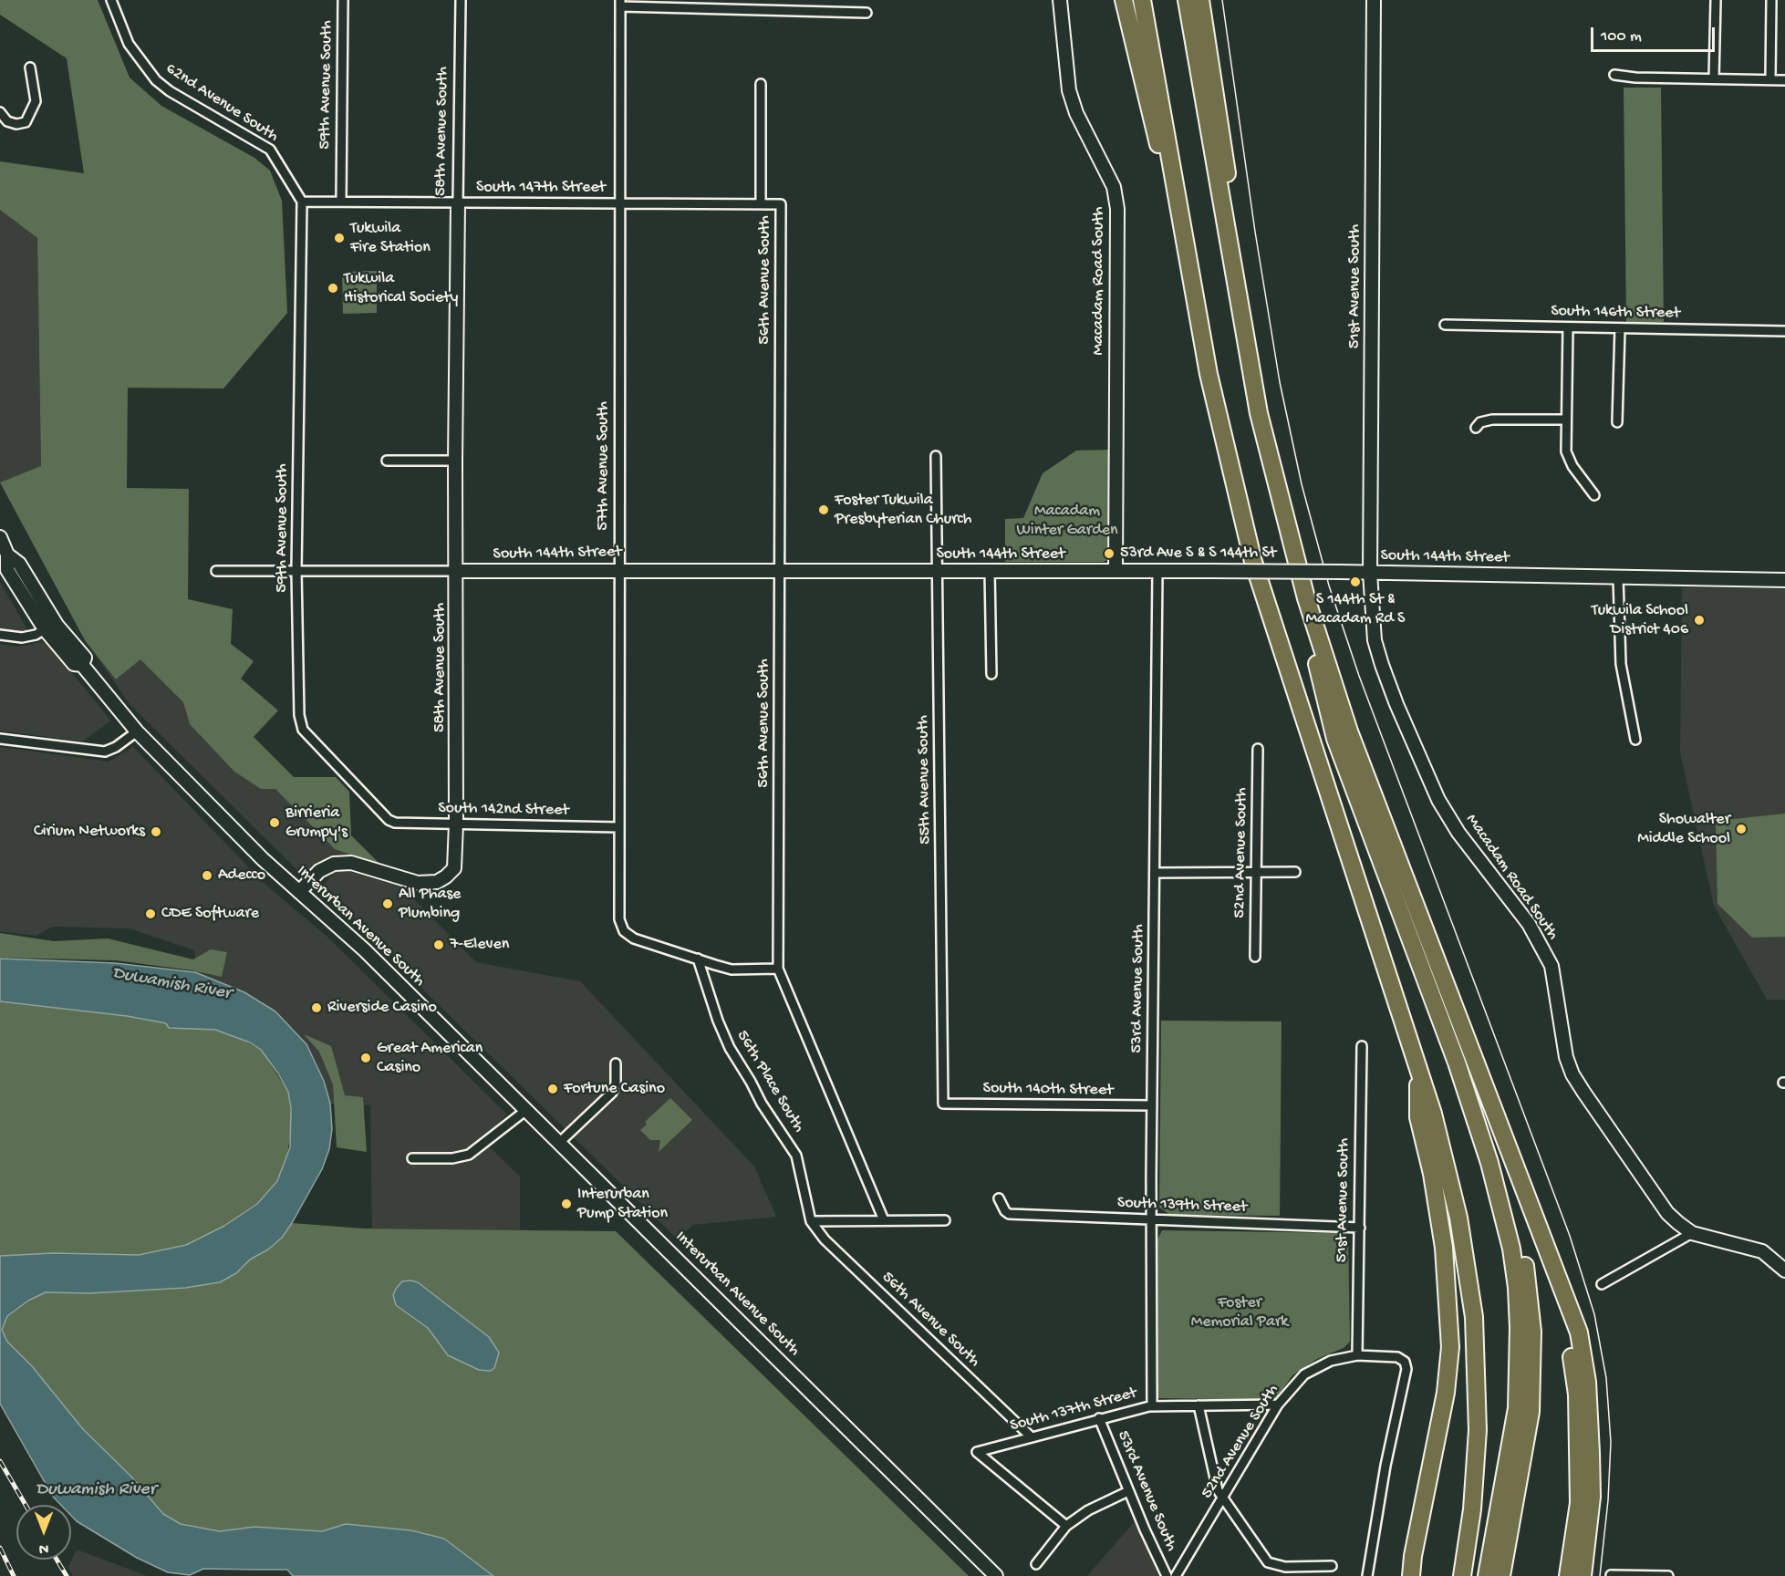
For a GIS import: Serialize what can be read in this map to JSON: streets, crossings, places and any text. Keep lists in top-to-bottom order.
{
  "streets": {
    "street": [
      "59th Avenue South",
      "62nd Avenue South",
      "58th Avenue South",
      "South 147th Street",
      "56th Avenue South",
      "Macadam Road South",
      "51st Avenue South",
      "South 146th Street",
      "57th Avenue South",
      "South 144th Street",
      "55th Avenue South",
      "South 142nd Street",
      "52nd Avenue South",
      "Interurban Avenue South",
      "53rd Avenue South",
      "56th Place South",
      "South 140th Street",
      "South 139th Street",
      "South 137th Street"
    ]
  },
  "crossings": [
    ["59th Avenue South", "62nd Avenue South"],
    ["59th Avenue South", "South 147th Street"],
    ["59th Avenue South", "South 144th Street"],
    ["59th Avenue South", "South 142nd Street"],
    ["62nd Avenue South", "South 147th Street"],
    ["58th Avenue South", "South 147th Street"],
    ["58th Avenue South", "South 144th Street"],
    ["58th Avenue South", "South 142nd Street"],
    ["58th Avenue South", "Interurban Avenue South"],
    ["South 147th Street", "56th Avenue South"],
    ["South 147th Street", "57th Avenue South"],
    ["56th Avenue South", "South 144th Street"],
    ["56th Avenue South", "56th Place South"],
    ["56th Avenue South", "South 137th Street"],
    ["Macadam Road South", "51st Avenue South"],
    ["Macadam Road South", "South 144th Street"],
    ["51st Avenue South", "South 144th Street"],
    ["51st Avenue South", "52nd Avenue South"],
    ["51st Avenue South", "South 139th Street"],
    ["57th Avenue South", "South 144th Street"],
    ["57th Avenue South", "South 142nd Street"],
    ["57th Avenue South", "56th Place South"],
    ["South 144th Street", "55th Avenue South"],
    ["South 144th Street", "53rd Avenue South"],
    ["55th Avenue South", "South 140th Street"],
    ["52nd Avenue South", "South 137th Street"],
    ["53rd Avenue South", "South 140th Street"],
    ["53rd Avenue South", "South 139th Street"],
    ["53rd Avenue South", "South 137th Street"]
  ],
  "water": ["Duwamish River"],
  "parks": ["Macadam Winter Garden", "Foster Memorial Park"],
  "places": [
    "Tukwila Fire Station",
    "Tukwila Historical Society",
    "Foster Tukwila Presbyterian Church",
    "53rd Ave S & S 144th St",
    "S 144th St & Macadam Rd S",
    "Tukwila School District 406",
    "Birrieria Grumpy's",
    "Showalter Middle School",
    "Cirium Networks",
    "Adecco",
    "All Phase Plumbing",
    "CDE Software",
    "7-Eleven",
    "Riverside Casino",
    "Great American Casino",
    "Fortune Casino",
    "Interurban Pump Station"
  ],
  "scale_bar": "100 m",
  "north": "bottom"
}
